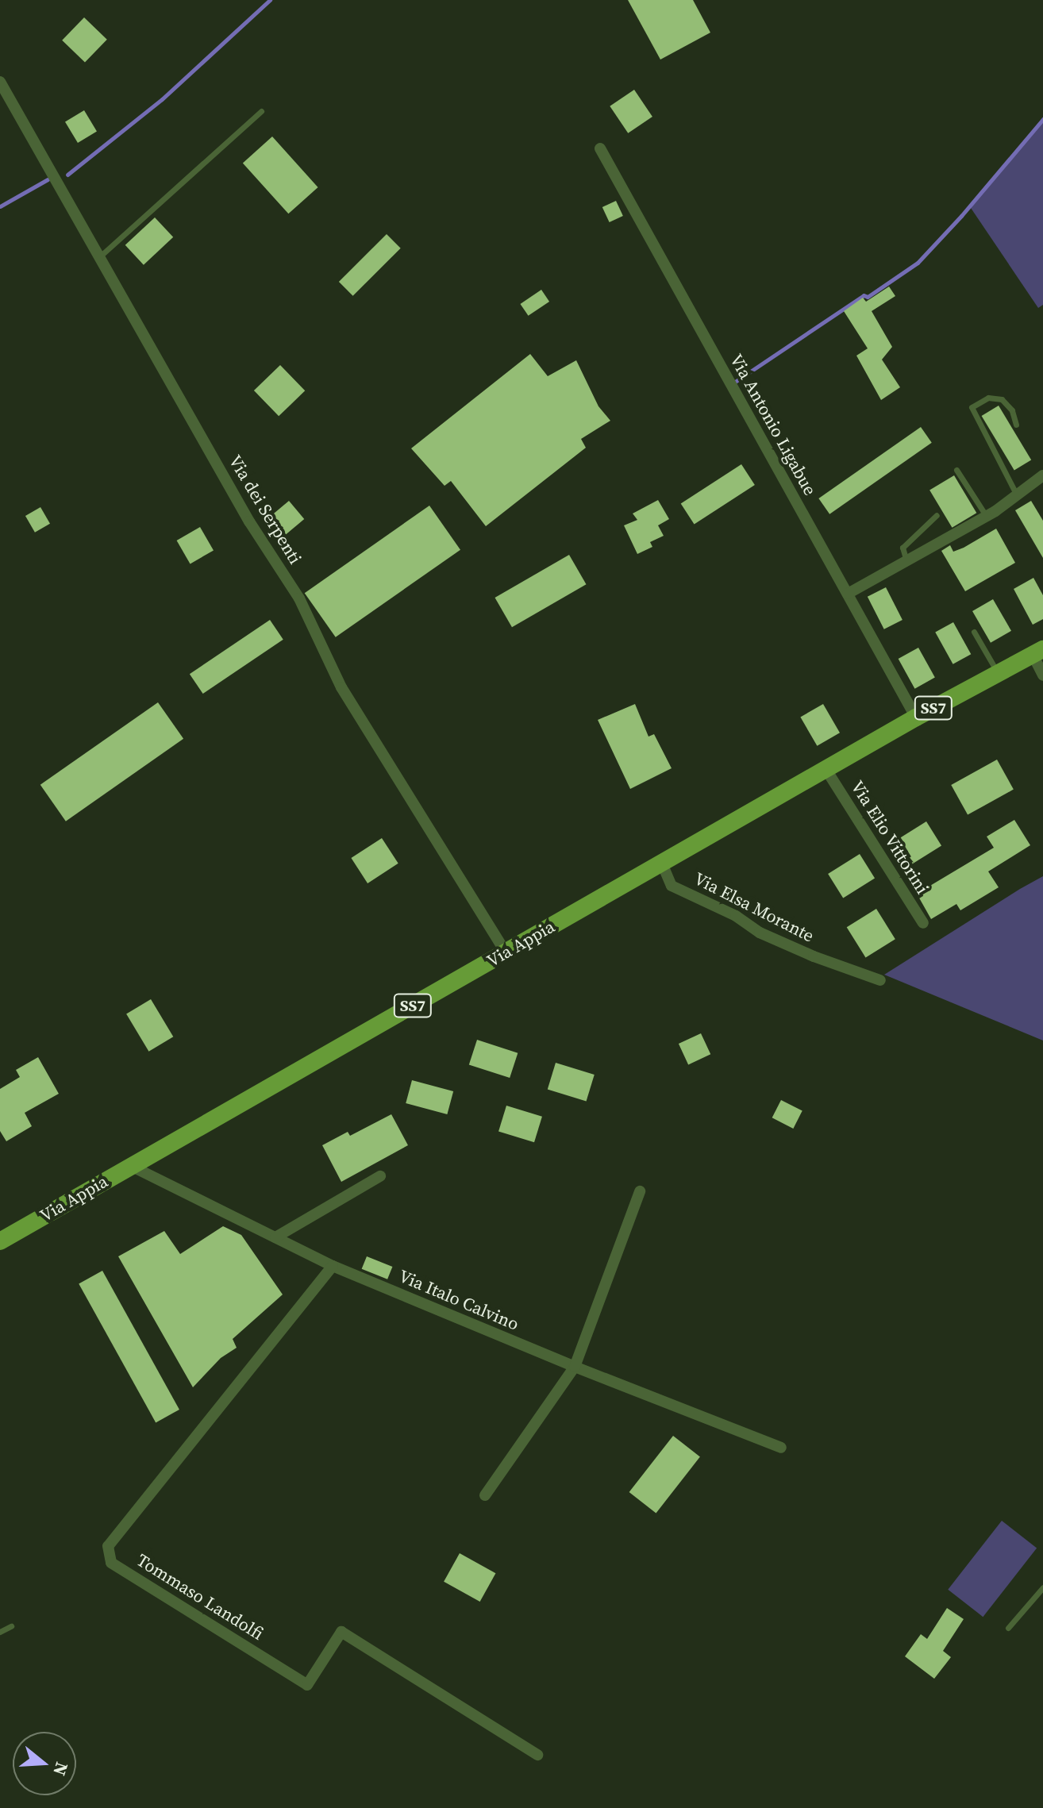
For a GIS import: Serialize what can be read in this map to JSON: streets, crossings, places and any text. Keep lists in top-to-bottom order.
{
  "streets": {
    "main road": ["SS7", "Via Appia"],
    "street": [
      "Via Antonio Ligabue",
      "Via dei Serpenti",
      "Via Elio Vittorini",
      "Via Elsa Morante",
      "Via Italo Calvino",
      "Tommaso Landolfi"
    ]
  },
  "crossings": [
    ["Via Antonio Ligabue", "Via Appia"],
    ["Via dei Serpenti", "Via Appia"],
    ["Via Elio Vittorini", "Via Appia"],
    ["Via Elsa Morante", "Via Appia"],
    ["Via Appia", "Via Italo Calvino"],
    ["Via Italo Calvino", "Tommaso Landolfi"]
  ],
  "north": "right"
}
